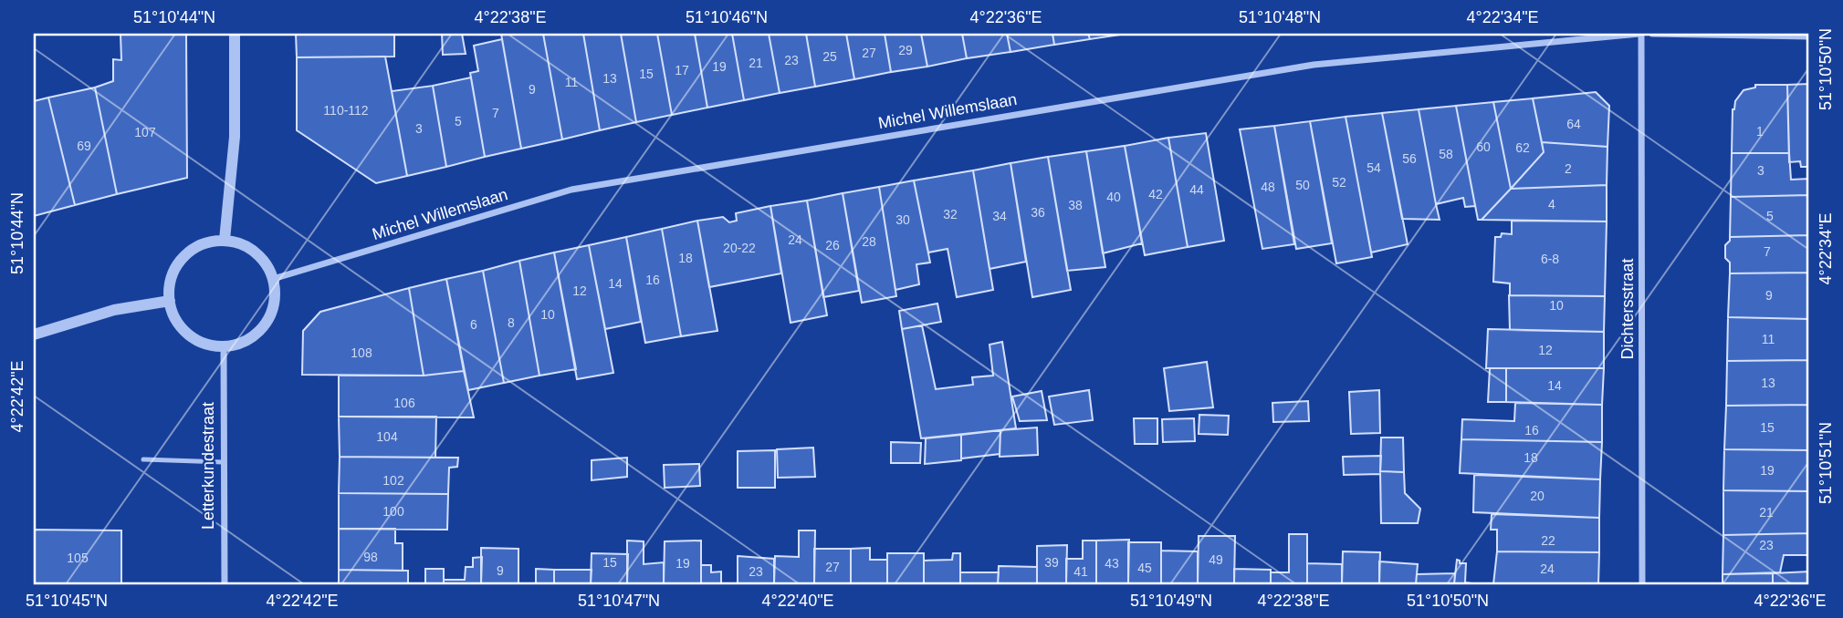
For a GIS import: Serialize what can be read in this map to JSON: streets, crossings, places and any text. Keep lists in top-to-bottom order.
{
  "streets": {
    "street": ["Michel Willemslaan", "Dichtersstraat", "Letterkundestraat"]
  },
  "crossings": [
    ["Michel Willemslaan", "Dichtersstraat"],
    ["Michel Willemslaan", "Letterkundestraat"]
  ],
  "house_numbers": [
    "29",
    "27",
    "25",
    "23",
    "21",
    "19",
    "17",
    "15",
    "13",
    "11",
    "9",
    "110-112",
    "7",
    "5",
    "64",
    "3",
    "1",
    "107",
    "69",
    "60",
    "62",
    "58",
    "56",
    "54",
    "2",
    "3",
    "52",
    "50",
    "48",
    "44",
    "42",
    "40",
    "4",
    "38",
    "36",
    "32",
    "34",
    "5",
    "30",
    "24",
    "28",
    "26",
    "20-22",
    "7",
    "18",
    "6-8",
    "16",
    "14",
    "12",
    "9",
    "10",
    "10",
    "8",
    "6",
    "11",
    "12",
    "108",
    "13",
    "14",
    "106",
    "15",
    "16",
    "104",
    "18",
    "19",
    "102",
    "20",
    "100",
    "21",
    "22",
    "23",
    "98",
    "105",
    "49",
    "15",
    "39",
    "19",
    "43",
    "27",
    "45",
    "24",
    "9",
    "23",
    "41"
  ],
  "coordinates": [
    "51°10'44\"N",
    "4°22'38\"E",
    "51°10'46\"N",
    "4°22'36\"E",
    "51°10'48\"N",
    "4°22'34\"E",
    "51°10'50\"N",
    "4°22'42\"E",
    "51°10'51\"N",
    "51°10'45\"N",
    "51°10'47\"N",
    "4°22'40\"E",
    "51°10'49\"N"
  ]
}
